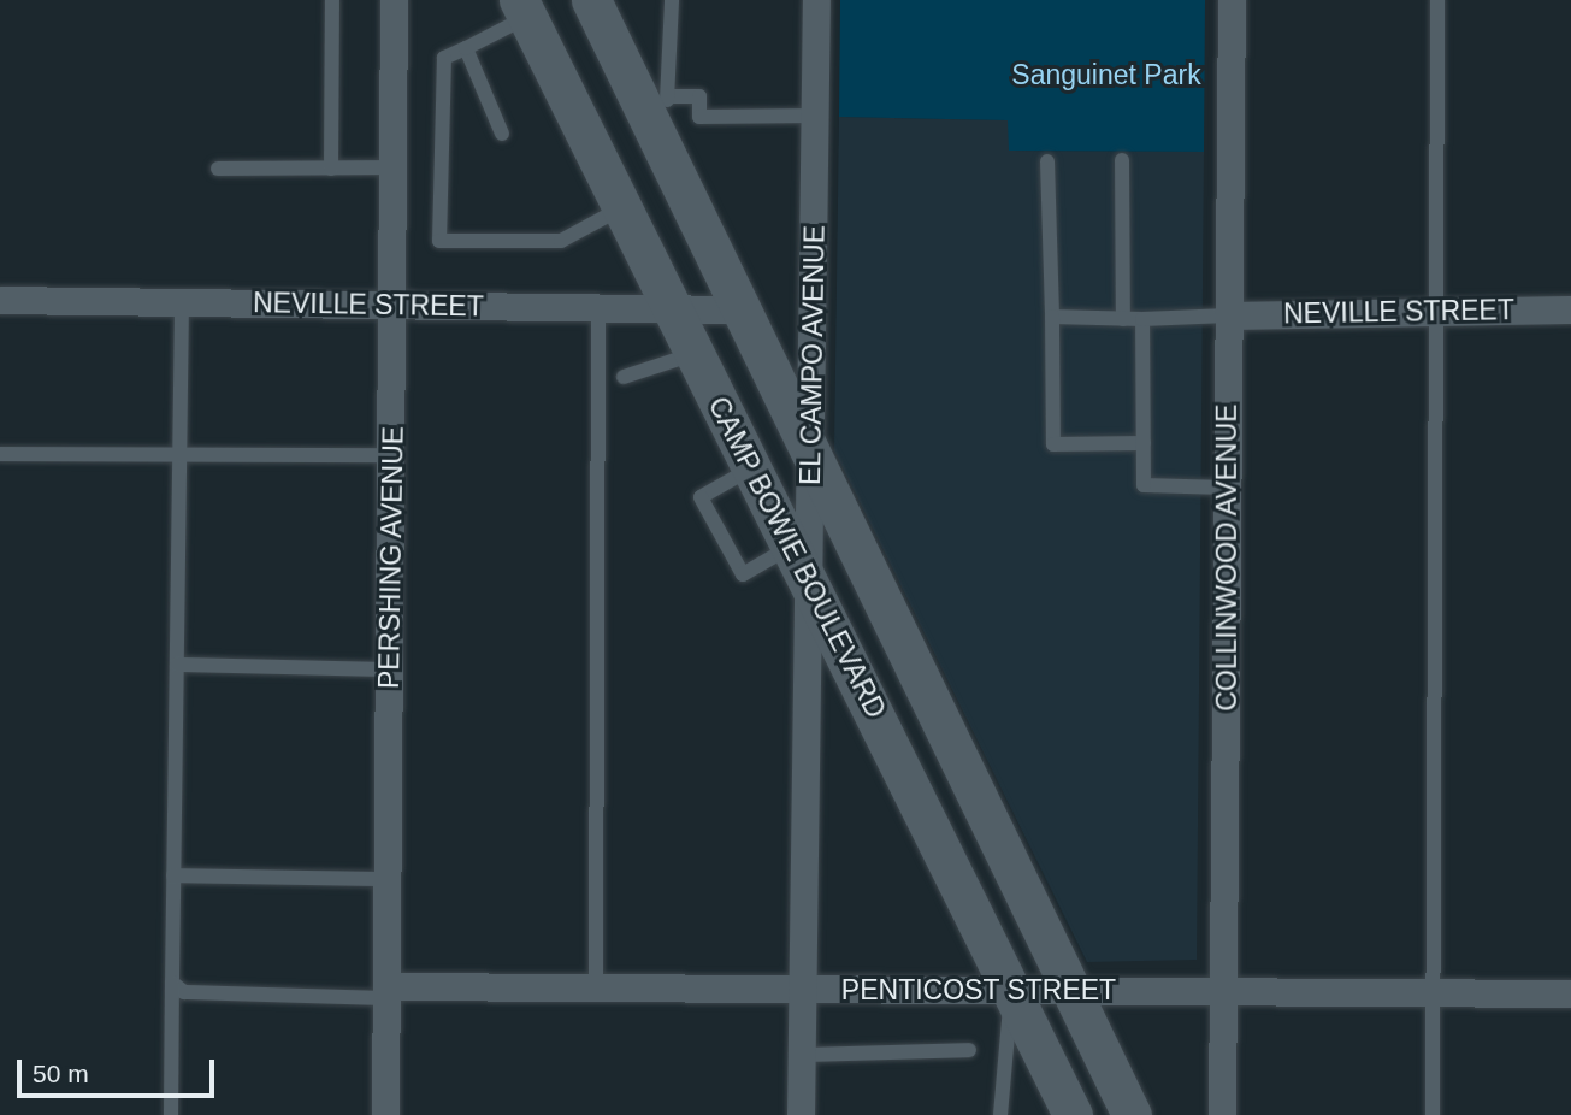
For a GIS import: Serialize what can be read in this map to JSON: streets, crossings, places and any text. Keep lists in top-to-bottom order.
{
  "streets": {
    "main road": ["CAMP BOWIE BOULEVARD"],
    "street": [
      "NEVILLE STREET",
      "EL CAMPO AVENUE",
      "PERSHING AVENUE",
      "COLLINWOOD AVENUE",
      "PENTICOST STREET"
    ]
  },
  "crossings": [
    ["NEVILLE STREET", "PERSHING AVENUE"],
    ["NEVILLE STREET", "CAMP BOWIE BOULEVARD"],
    ["NEVILLE STREET", "COLLINWOOD AVENUE"],
    ["EL CAMPO AVENUE", "CAMP BOWIE BOULEVARD"],
    ["EL CAMPO AVENUE", "PENTICOST STREET"],
    ["PERSHING AVENUE", "PENTICOST STREET"],
    ["CAMP BOWIE BOULEVARD", "PENTICOST STREET"],
    ["COLLINWOOD AVENUE", "PENTICOST STREET"]
  ],
  "parks": ["Sanguinet Park"],
  "scale_bar": "50 m"
}
